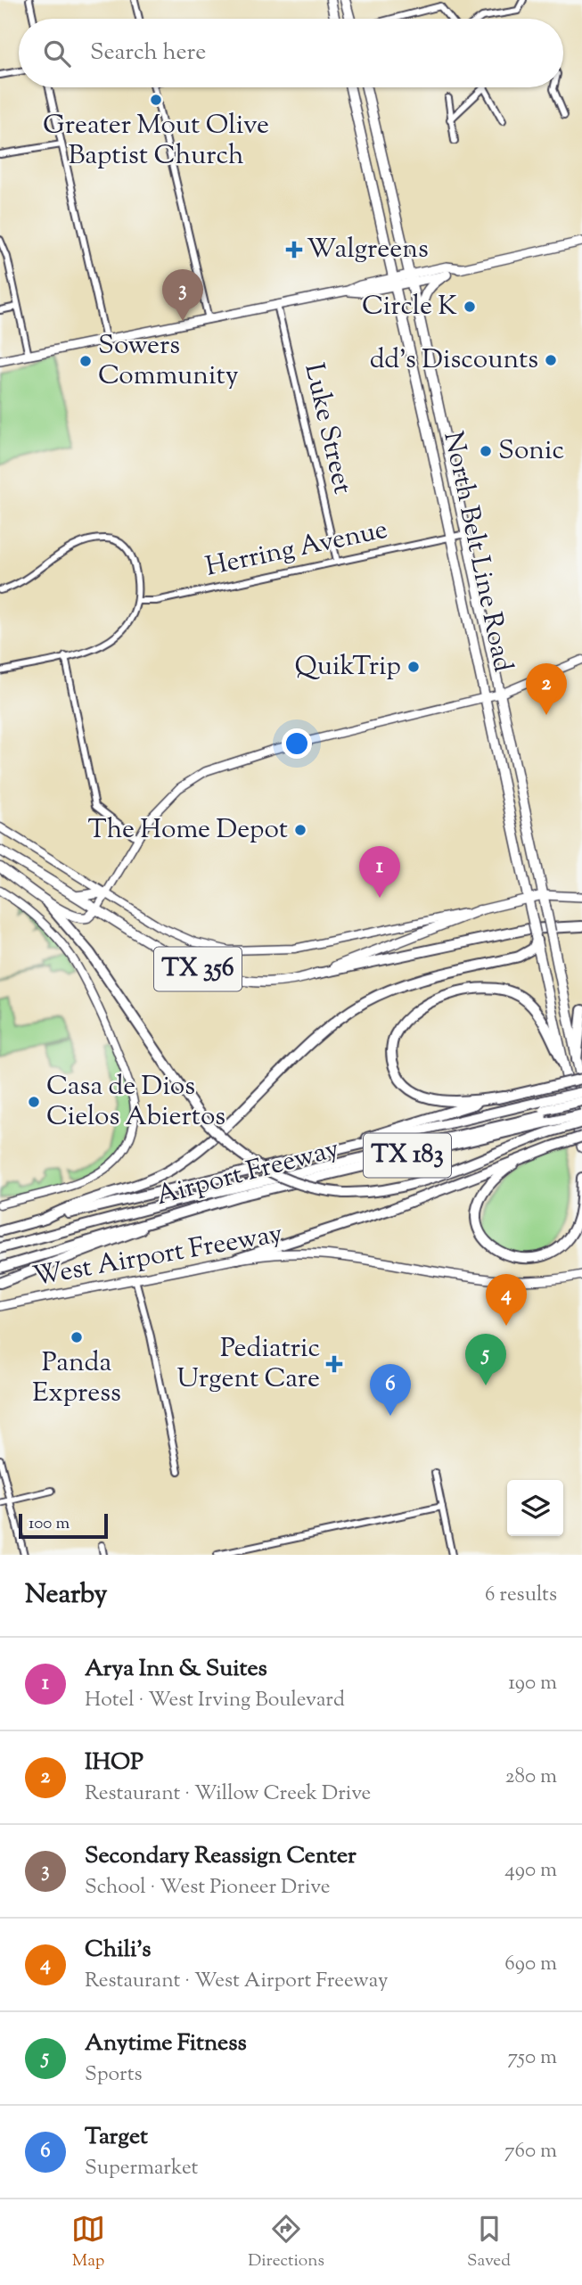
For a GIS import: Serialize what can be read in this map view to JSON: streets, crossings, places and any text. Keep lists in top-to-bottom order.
{
  "streets": {
    "highway": ["TX 183", "Airport Freeway"],
    "main road": ["North Belt Line Road", "TX 356", "West Airport Freeway"],
    "street": ["Luke Street", "Herring Avenue"]
  },
  "crossings": [
    ["Luke Street", "Herring Avenue"],
    ["Herring Avenue", "North Belt Line Road"]
  ],
  "places": {
    "other": [
      "Greater Mout Olive Baptist Church",
      "Circle K",
      "dd's Discounts",
      "Sowers Community",
      "Sonic",
      "QuikTrip",
      "The Home Depot",
      "Casa de Dios Cielos Abiertos",
      "Panda Express"
    ],
    "health": ["Walgreens", "Pediatric Urgent Care"]
  },
  "scale_bar": "100 m",
  "page": {
    "search": "Search here",
    "pins": [
      "3",
      "2",
      "1",
      "4",
      "5",
      "6"
    ],
    "scale": "100 m",
    "heading": ["Nearby", "6 results"],
    "list": [
      {
        "mark": "1",
        "name": "Arya Inn & Suites",
        "note": "Hotel · West Irving Boulevard",
        "value": "190 m"
      },
      {
        "mark": "2",
        "name": "IHOP",
        "note": "Restaurant · Willow Creek Drive",
        "value": "280 m"
      },
      {
        "mark": "3",
        "name": "Secondary Reassign Center",
        "note": "School · West Pioneer Drive",
        "value": "490 m"
      },
      {
        "mark": "4",
        "name": "Chili's",
        "note": "Restaurant · West Airport Freeway",
        "value": "690 m"
      },
      {
        "mark": "5",
        "name": "Anytime Fitness",
        "note": "Sports",
        "value": "750 m"
      },
      {
        "mark": "6",
        "name": "Target",
        "note": "Supermarket",
        "value": "760 m"
      }
    ],
    "nav": ["Map", "Directions", "Saved"]
  }
}
